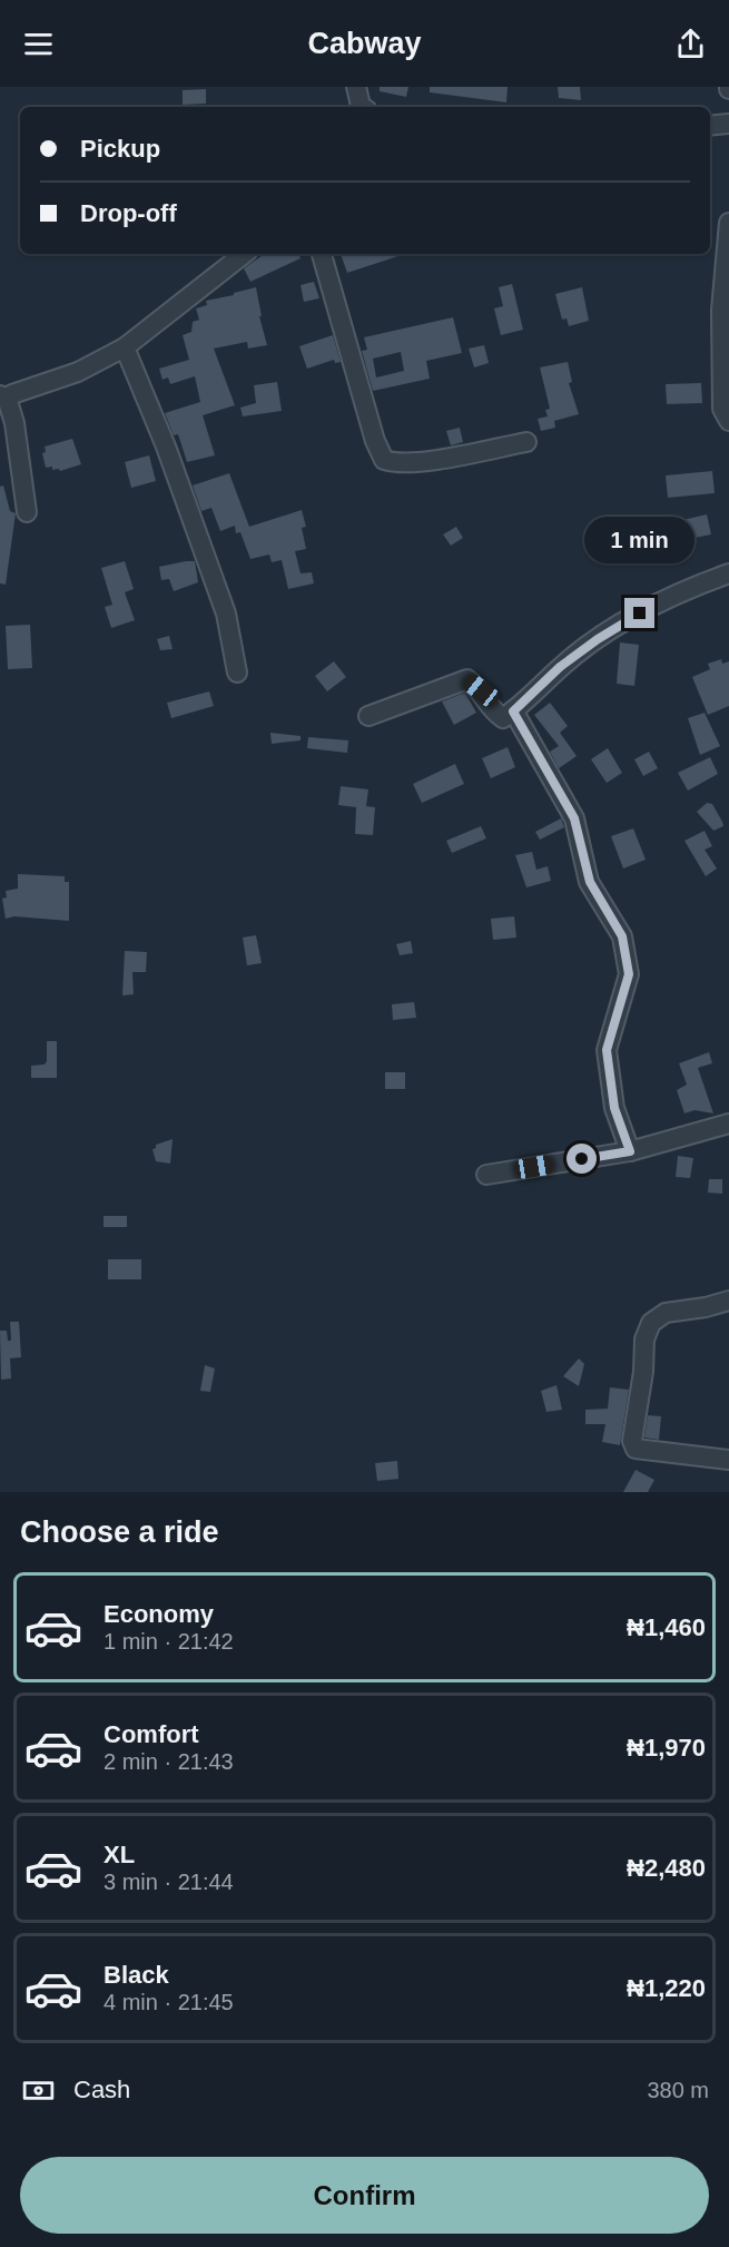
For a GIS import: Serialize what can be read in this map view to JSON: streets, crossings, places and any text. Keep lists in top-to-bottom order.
{
  "page": {
    "header": "Cabway",
    "banner": ["Pickup", "Drop-off"],
    "bubble": "1 min",
    "heading": "Choose a ride",
    "list": [
      {
        "name": "Economy",
        "note": "1 min · 21:42",
        "value": "₦1,460"
      },
      {
        "name": "Comfort",
        "note": "2 min · 21:43",
        "value": "₦1,970"
      },
      {
        "name": "XL",
        "note": "3 min · 21:44",
        "value": "₦2,480"
      },
      {
        "name": "Black",
        "note": "4 min · 21:45",
        "value": "₦1,220"
      }
    ],
    "pay": ["Cash", "380 m"],
    "buttons": "Confirm"
  }
}
